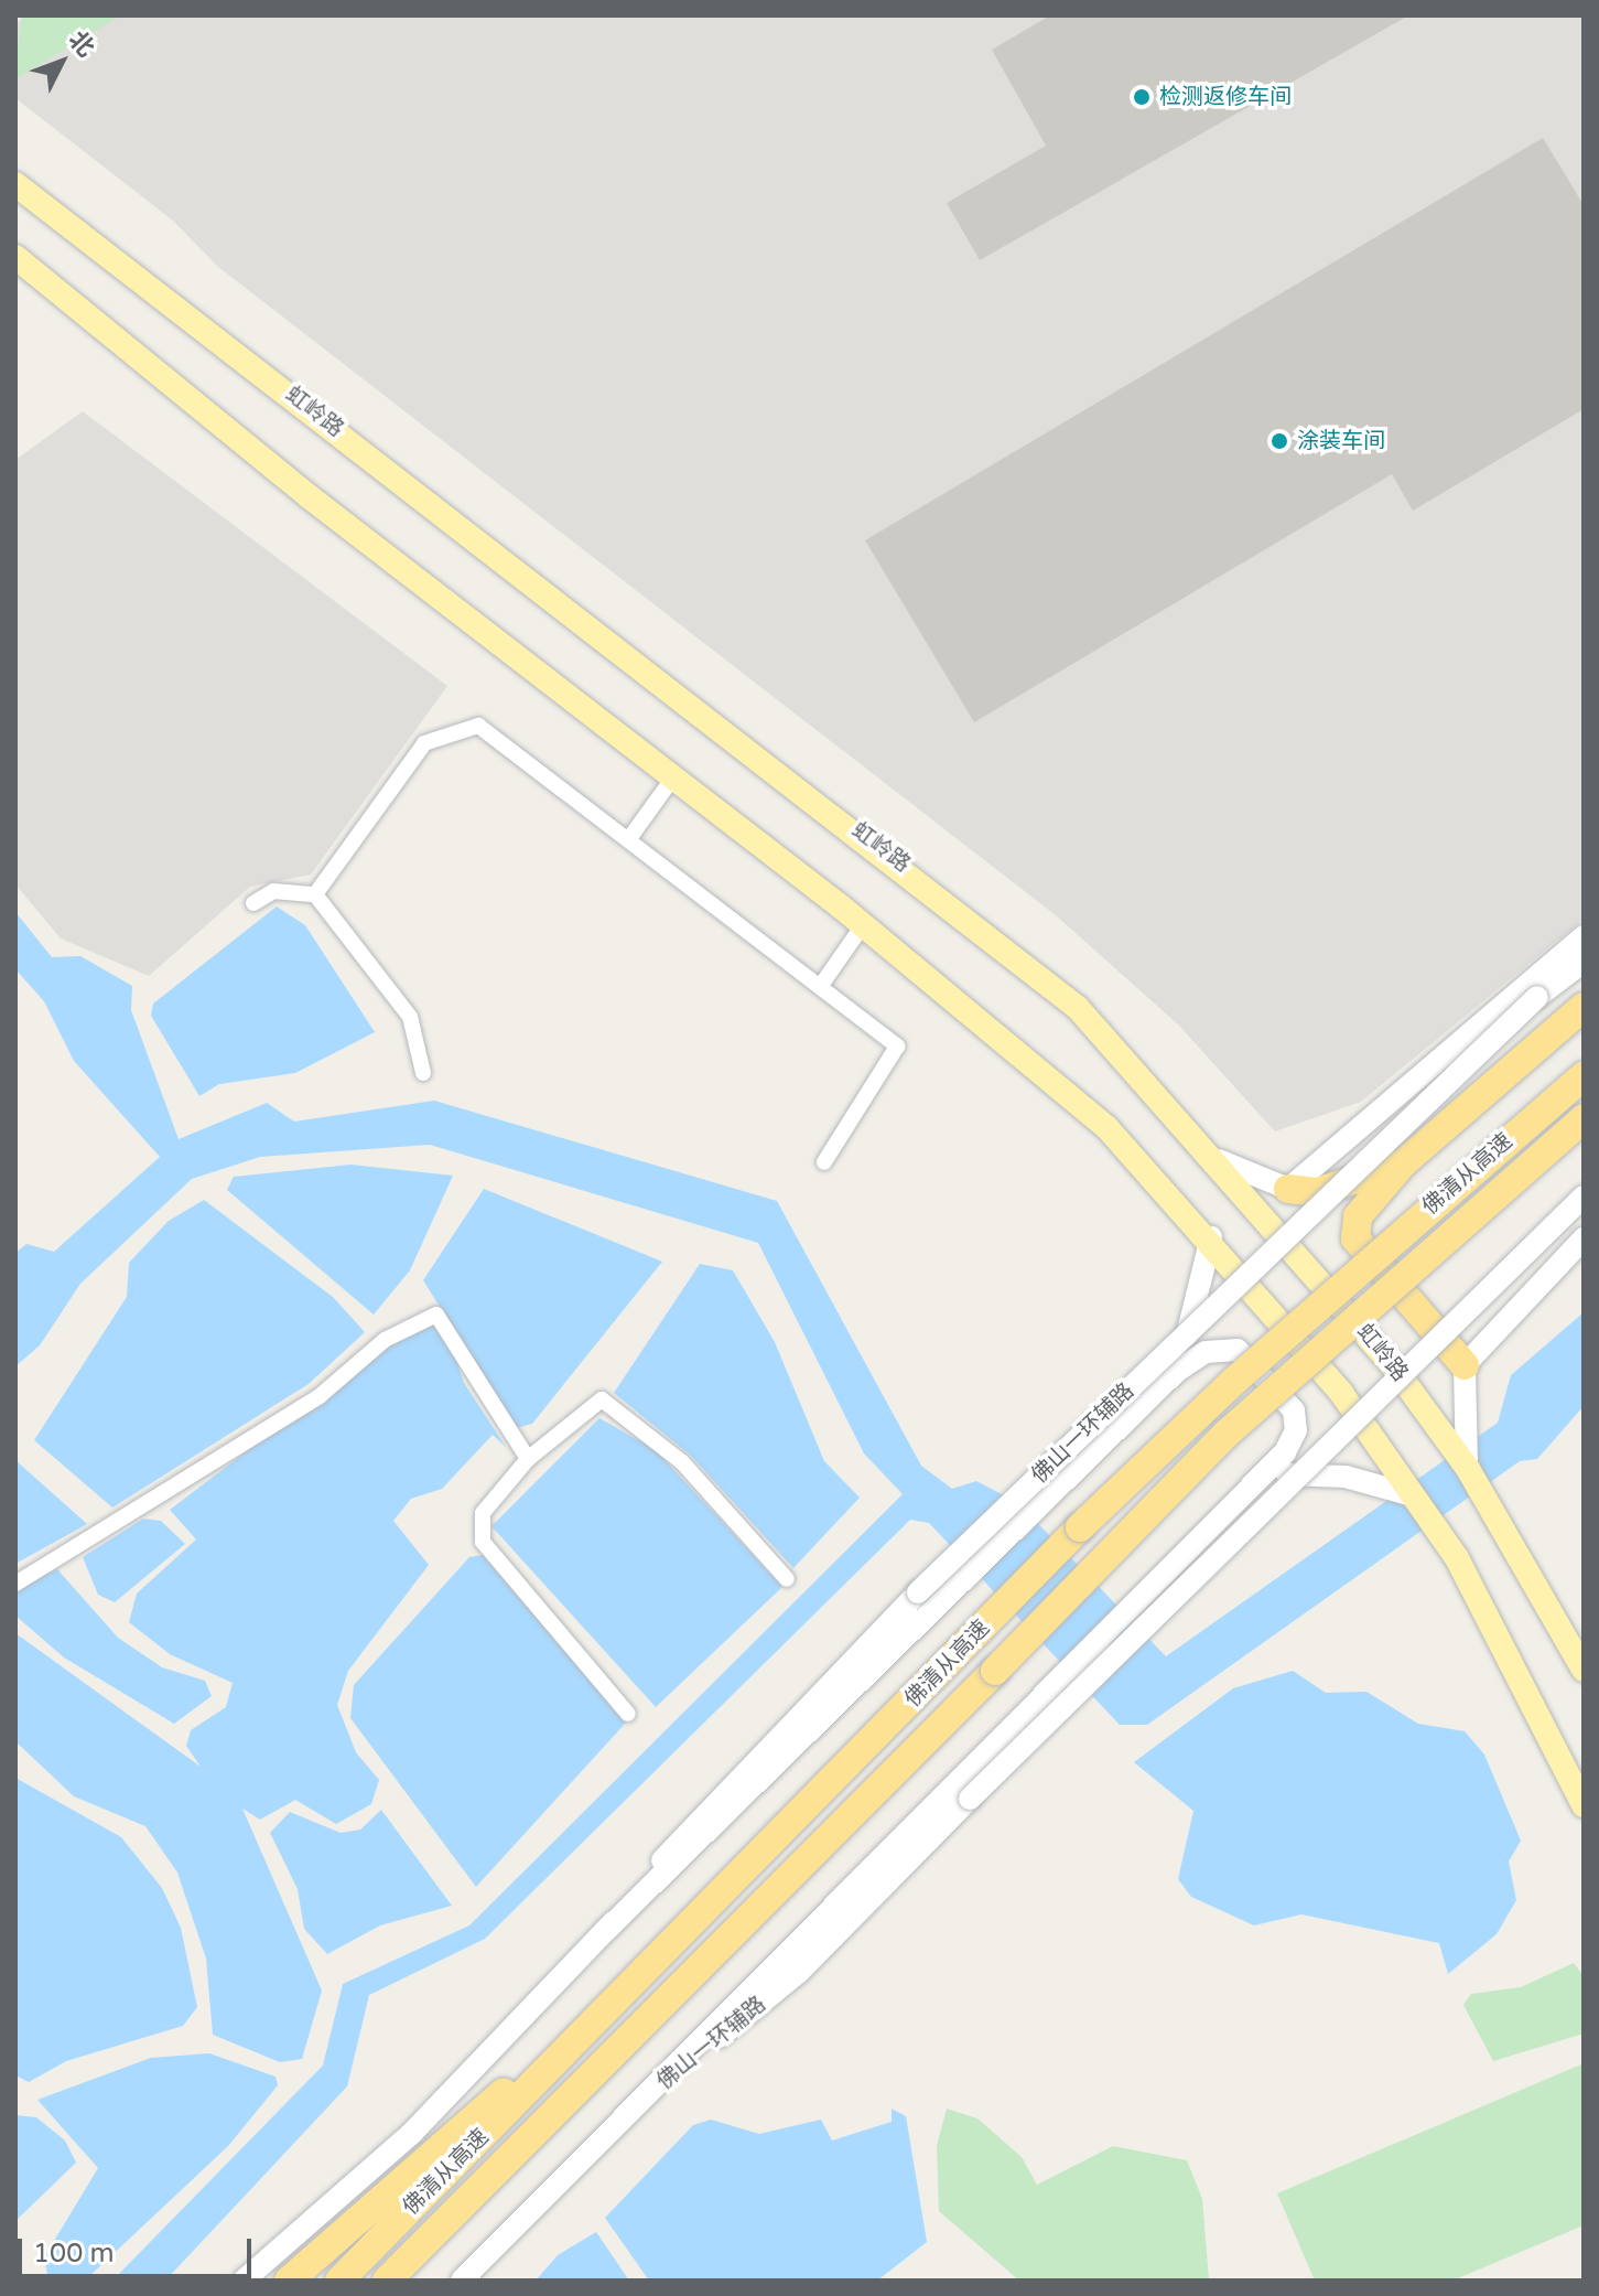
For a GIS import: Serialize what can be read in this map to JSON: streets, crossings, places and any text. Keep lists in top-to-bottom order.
{
  "streets": {
    "highway": ["佛清从高速"],
    "main road": ["虹岭路", "佛山一环辅路"]
  },
  "places": ["检测返修车间", "涂装车间"],
  "scale_bar": "100 m",
  "north": "top right"
}
